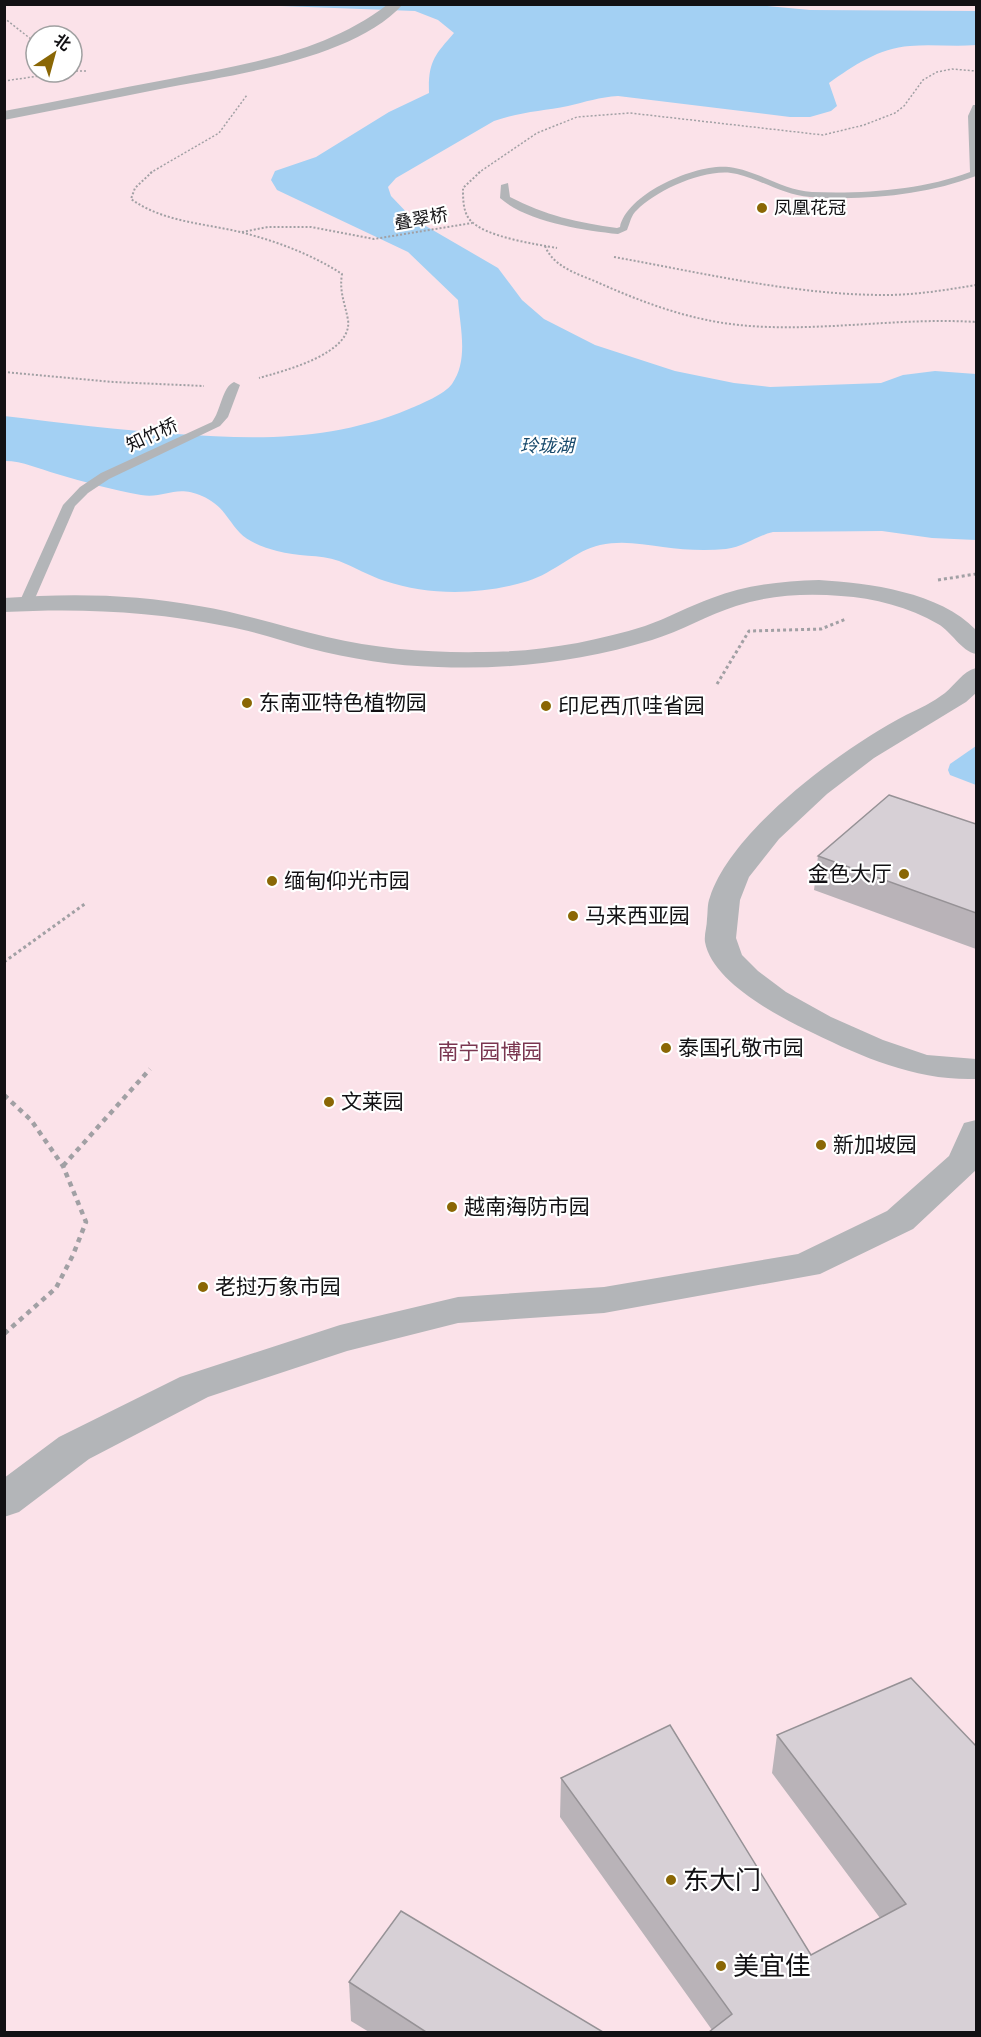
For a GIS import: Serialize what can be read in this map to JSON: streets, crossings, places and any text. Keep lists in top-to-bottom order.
{
  "streets": {
    "lane": ["知竹桥"],
    "path": ["叠翠桥"]
  },
  "water": ["玲珑湖"],
  "parks": ["南宁园博园"],
  "places": [
    "凤凰花冠",
    "东南亚特色植物园",
    "印尼·西爪哇省园",
    "金色大厅",
    "缅甸·仰光市园",
    "马来西亚园",
    "泰国·孔敬市园",
    "文莱园",
    "新加坡园",
    "越南·海防市园",
    "老挝·万象市园",
    "东大门",
    "美宜佳"
  ],
  "north": "top right"
}
